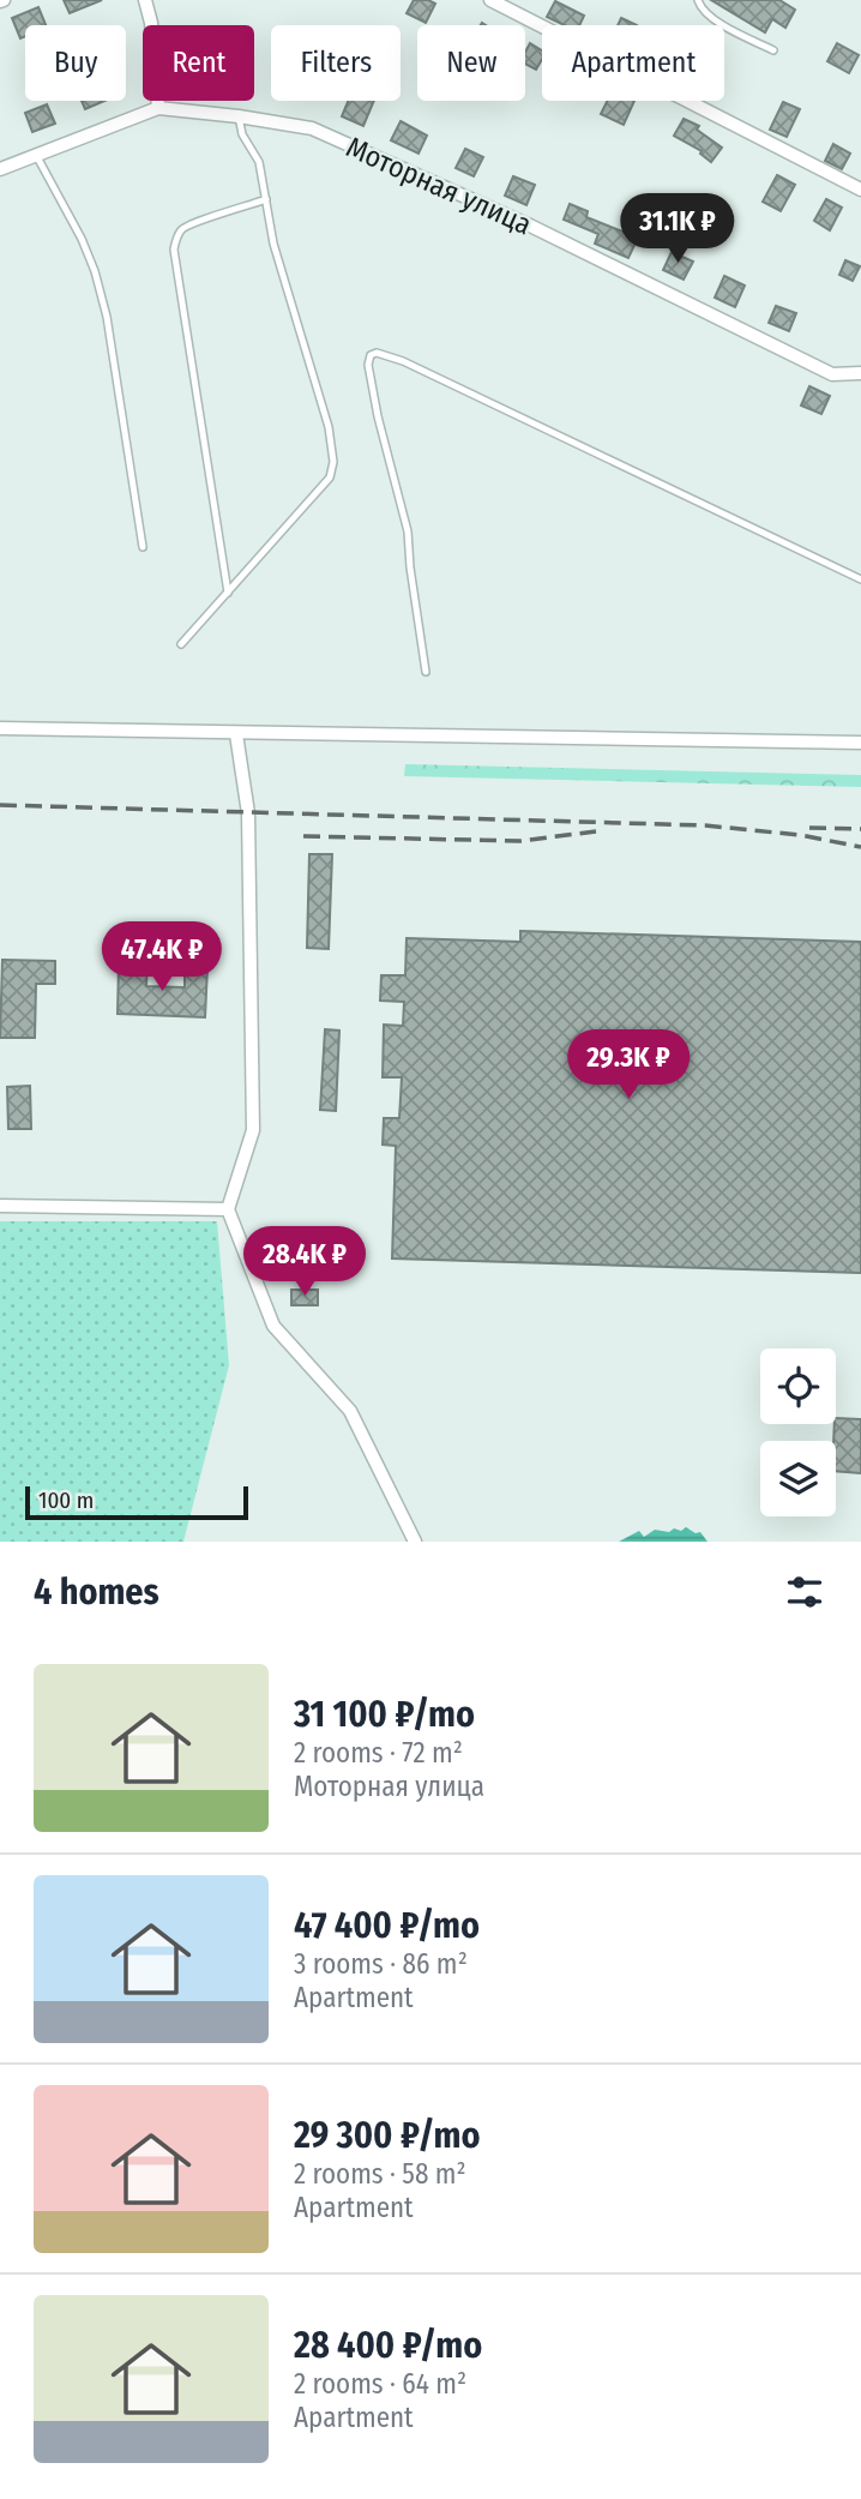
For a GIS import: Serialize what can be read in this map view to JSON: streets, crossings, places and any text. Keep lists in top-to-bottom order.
{
  "streets": {
    "street": ["Моторная улица"]
  },
  "scale_bar": "100 m",
  "page": {
    "chip": [
      "Buy",
      "Rent",
      "Filters",
      "New",
      "Apartment"
    ],
    "price": [
      "31.1K ₽",
      "47.4K ₽",
      "29.3K ₽",
      "28.4K ₽"
    ],
    "scale": "100 m",
    "heading": "4 homes",
    "list": [
      {
        "name": "31 100 ₽/mo",
        "note": "2 rooms · 72 m² · Моторная улица"
      },
      {
        "name": "47 400 ₽/mo",
        "note": "3 rooms · 86 m² · Apartment"
      },
      {
        "name": "29 300 ₽/mo",
        "note": "2 rooms · 58 m² · Apartment"
      },
      {
        "name": "28 400 ₽/mo",
        "note": "2 rooms · 64 m² · Apartment"
      }
    ]
  }
}
